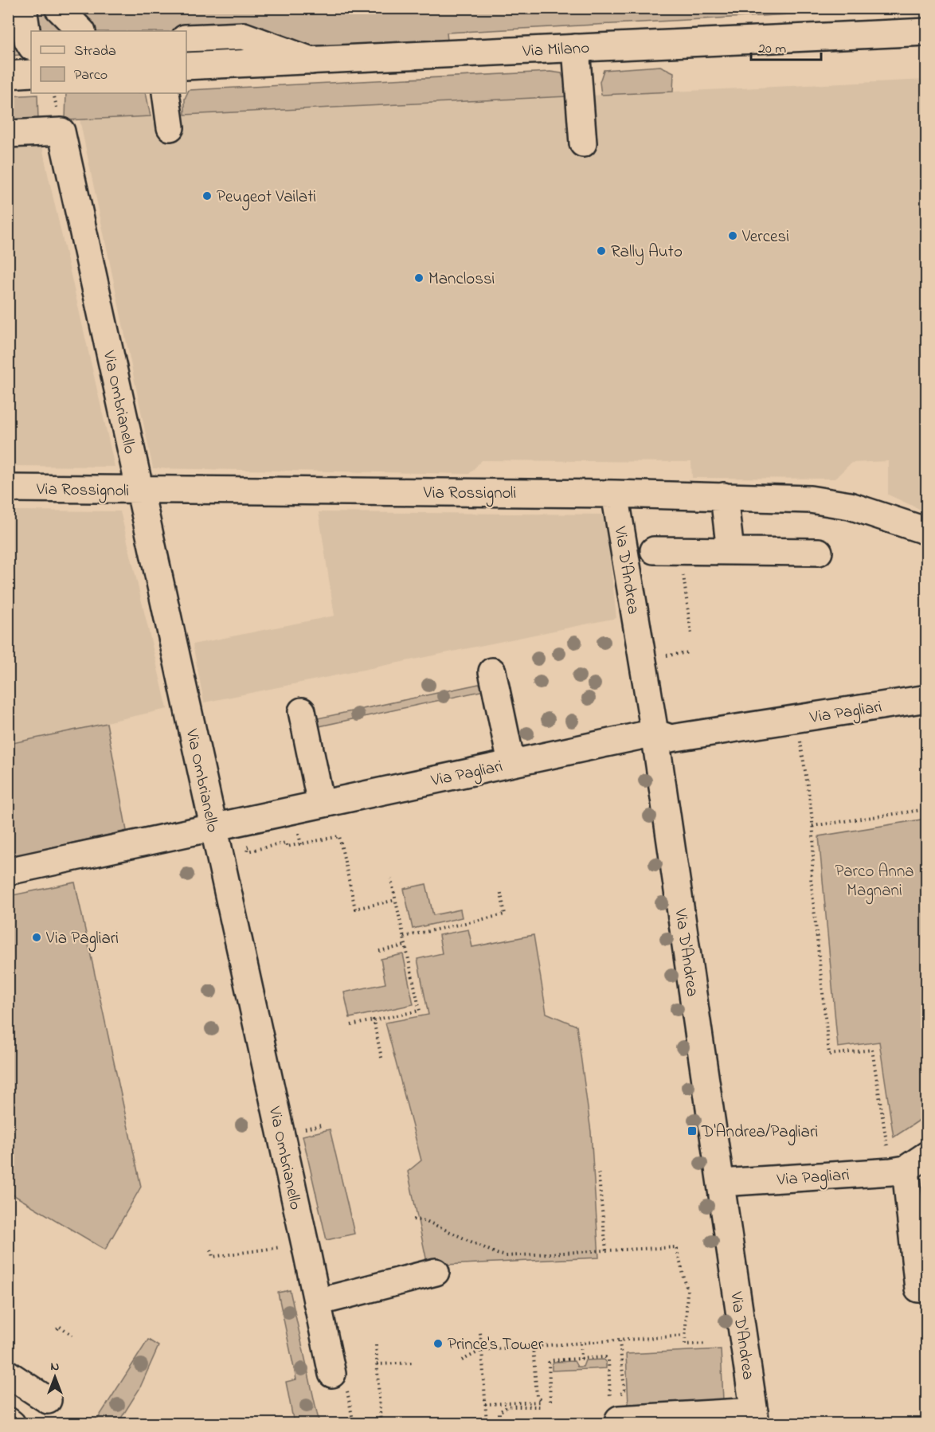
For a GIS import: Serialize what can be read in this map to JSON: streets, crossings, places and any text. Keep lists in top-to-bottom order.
{
  "streets": {
    "street": [
      "Via Milano",
      "Via Ombrianello",
      "Via Rossignoli",
      "Via D'Andrea",
      "Via Pagliari"
    ]
  },
  "crossings": [
    ["Via Ombrianello", "Via Rossignoli"],
    ["Via Ombrianello", "Via Pagliari"],
    ["Via Rossignoli", "Via D'Andrea"],
    ["Via D'Andrea", "Via Pagliari"]
  ],
  "parks": ["Parco Anna Magnani"],
  "places": {
    "other": [
      "Peugeot Vailati",
      "Vercesi",
      "Rally Auto",
      "Manclossi",
      "Via Pagliari",
      "Prince's Tower"
    ],
    "transit": ["D'Andrea/Pagliari"]
  },
  "legend": ["Strada", "Parco"],
  "scale_bar": "20 m",
  "north": "top"
}
